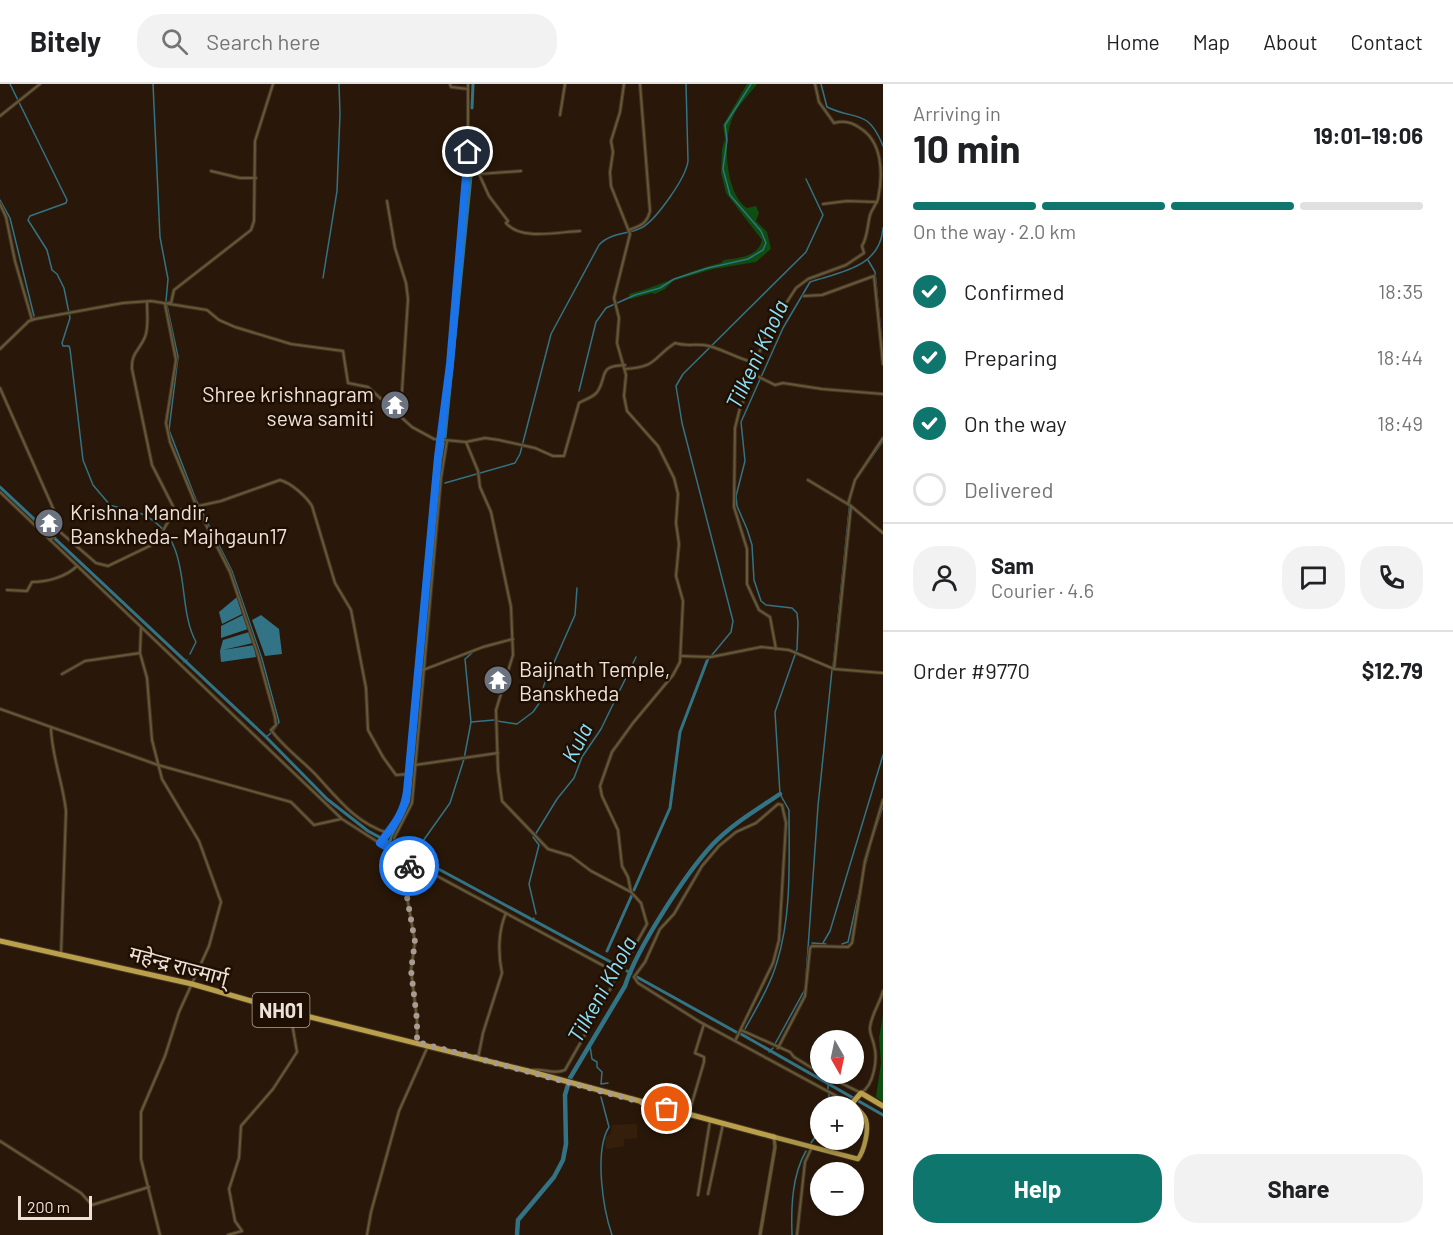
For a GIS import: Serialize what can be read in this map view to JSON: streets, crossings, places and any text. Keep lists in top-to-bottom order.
{
  "streets": {
    "highway": ["महेन्द्र राज्मार्ग्", "NH01"]
  },
  "water": ["Tilkeni Khola", "Kula"],
  "places": {
    "temple": ["Shree krishnagram sewa samiti", "Krishna Mandir, Banskheda- Majhgaun17", "Baijnath Temple, Banskheda"]
  },
  "scale_bar": "200 m",
  "north": "bottom",
  "page": {
    "header": "Bitely",
    "search": "Search here",
    "nav": [
      "Home",
      "Map",
      "About",
      "Contact"
    ],
    "heading": ["10 min", "Arriving in", "19:01–19:06"],
    "panel": [
      "Sam",
      "Courier · 4.6",
      "Order #9770",
      "$12.79"
    ],
    "bar": "On the way · 2.0 km",
    "list": [
      ["Confirmed", "18:35"],
      ["Preparing", "18:44"],
      ["On the way", "18:49"],
      "Delivered"
    ],
    "map_buttons": ["+", "−"],
    "buttons": ["Help", "Share"],
    "scale": "200 m"
  }
}
